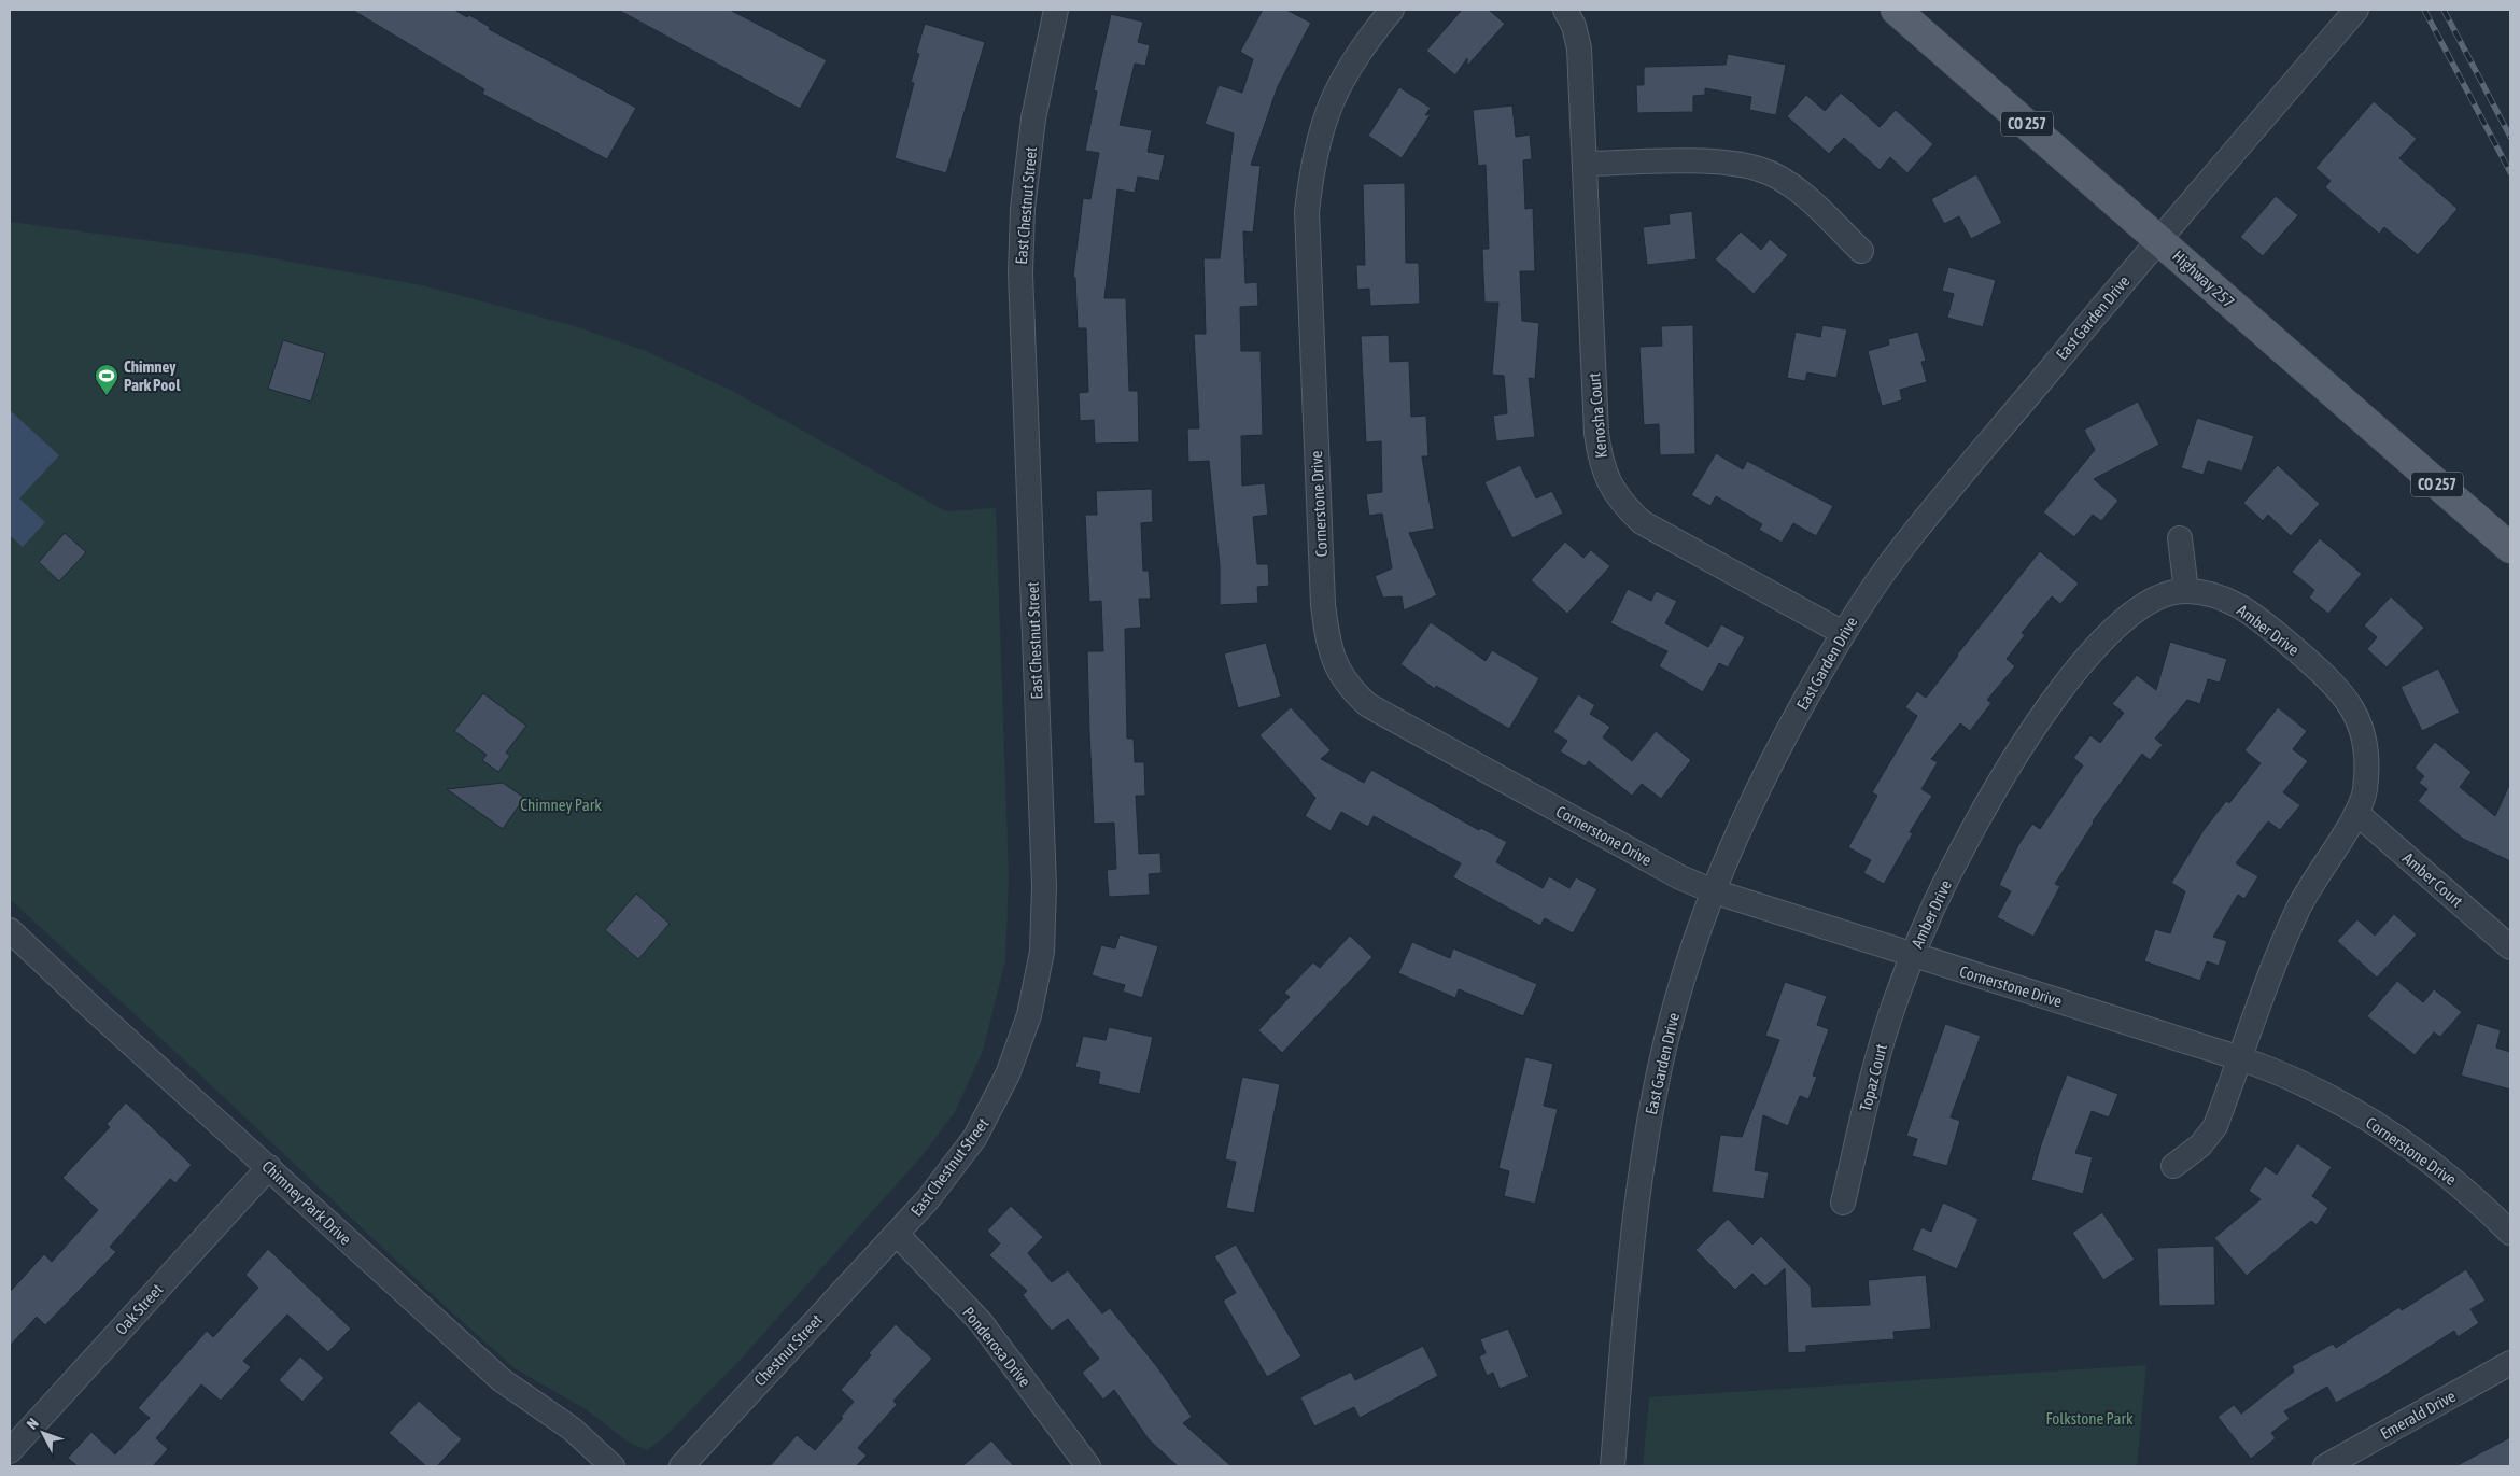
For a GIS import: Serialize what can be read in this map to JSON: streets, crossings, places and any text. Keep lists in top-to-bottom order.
{
  "streets": {
    "main road": ["CO 257", "Highway 257"],
    "street": [
      "East Chestnut Street",
      "East Garden Drive",
      "Kenosha Court",
      "Cornerstone Drive",
      "Amber Drive",
      "Amber Court",
      "Topaz Court",
      "Chimney Park Drive",
      "Oak Street",
      "Ponderosa Drive",
      "Chestnut Street",
      "Emerald Drive"
    ]
  },
  "crossings": [
    ["East Chestnut Street", "Ponderosa Drive"],
    ["East Chestnut Street", "Chestnut Street"],
    ["Highway 257", "East Garden Drive"],
    ["East Garden Drive", "Kenosha Court"],
    ["East Garden Drive", "Cornerstone Drive"],
    ["Cornerstone Drive", "Amber Drive"],
    ["Cornerstone Drive", "Topaz Court"],
    ["Amber Drive", "Amber Court"],
    ["Amber Drive", "Topaz Court"],
    ["Chimney Park Drive", "Oak Street"],
    ["Ponderosa Drive", "Chestnut Street"]
  ],
  "parks": ["Chimney Park", "Folkstone Park"],
  "places": {
    "sports": ["Chimney Park Pool"]
  },
  "north": "top left"
}
